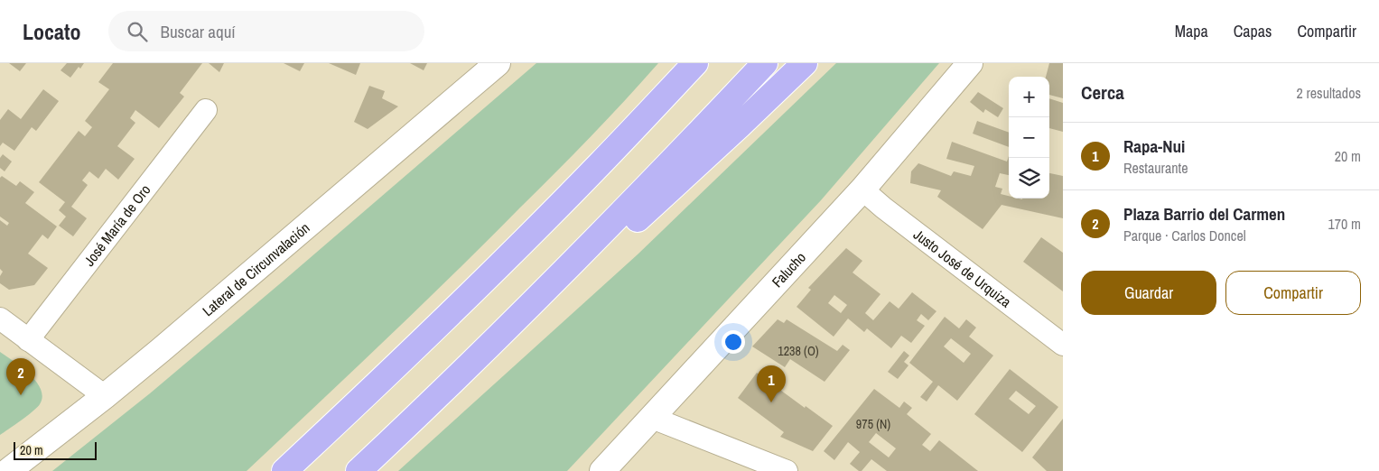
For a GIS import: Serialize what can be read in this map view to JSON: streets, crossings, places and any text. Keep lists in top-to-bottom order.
{
  "streets": {
    "street": [
      "José María de Oro",
      "Justo José de Urquiza",
      "Lateral de Circunvalación",
      "Falucho"
    ]
  },
  "crossings": [
    ["Justo José de Urquiza", "Falucho"]
  ],
  "house_numbers": ["1238 (O)", "975 (N)"],
  "scale_bar": "20 m",
  "page": {
    "header": "Locato",
    "search": "Buscar aquí",
    "nav": ["Mapa", "Capas", "Compartir"],
    "heading": ["Cerca", "2 resultados"],
    "map_buttons": ["+", "−"],
    "list": [
      {
        "mark": "1",
        "name": "Rapa-Nui",
        "note": "Restaurante",
        "value": "20 m"
      },
      {
        "mark": "2",
        "name": "Plaza Barrio del Carmen",
        "note": "Parque · Carlos Doncel",
        "value": "170 m"
      }
    ],
    "buttons": ["Guardar", "Compartir"],
    "pins": ["2", "1"],
    "scale": "20 m"
  }
}
